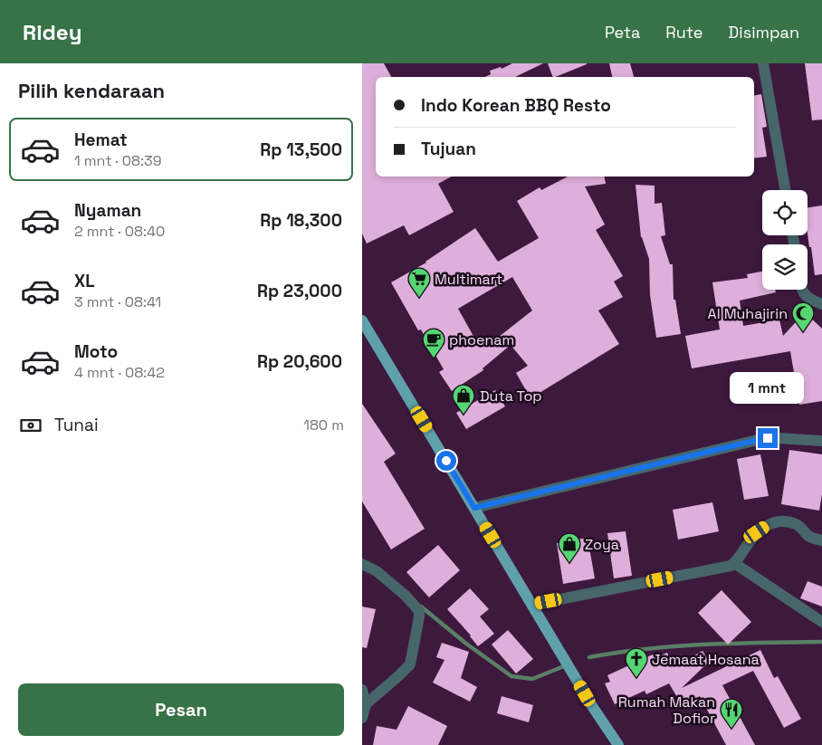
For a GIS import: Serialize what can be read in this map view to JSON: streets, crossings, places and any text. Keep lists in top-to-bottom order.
{
  "places": {
    "supermarket": ["Multimart"],
    "mosque": ["Al Muhajirin"],
    "cafe": ["phoenam"],
    "shop": ["Duta Top", "Zoya"],
    "church": ["Jemaat Hosana"],
    "restaurant": ["Rumah Makan Dofior"]
  },
  "page": {
    "header": "Ridey",
    "nav": ["Peta", "Rute", "Disimpan"],
    "heading": "Pilih kendaraan",
    "banner": ["Indo Korean BBQ Resto", "Tujuan"],
    "list": [
      {
        "name": "Hemat",
        "note": "1 mnt · 08:39",
        "value": "Rp 13,500"
      },
      {
        "name": "Nyaman",
        "note": "2 mnt · 08:40",
        "value": "Rp 18,300"
      },
      {
        "name": "XL",
        "note": "3 mnt · 08:41",
        "value": "Rp 23,000"
      },
      {
        "name": "Moto",
        "note": "4 mnt · 08:42",
        "value": "Rp 20,600"
      }
    ],
    "bubble": "1 mnt",
    "pay": ["Tunai", "180 m"],
    "buttons": "Pesan"
  }
}
